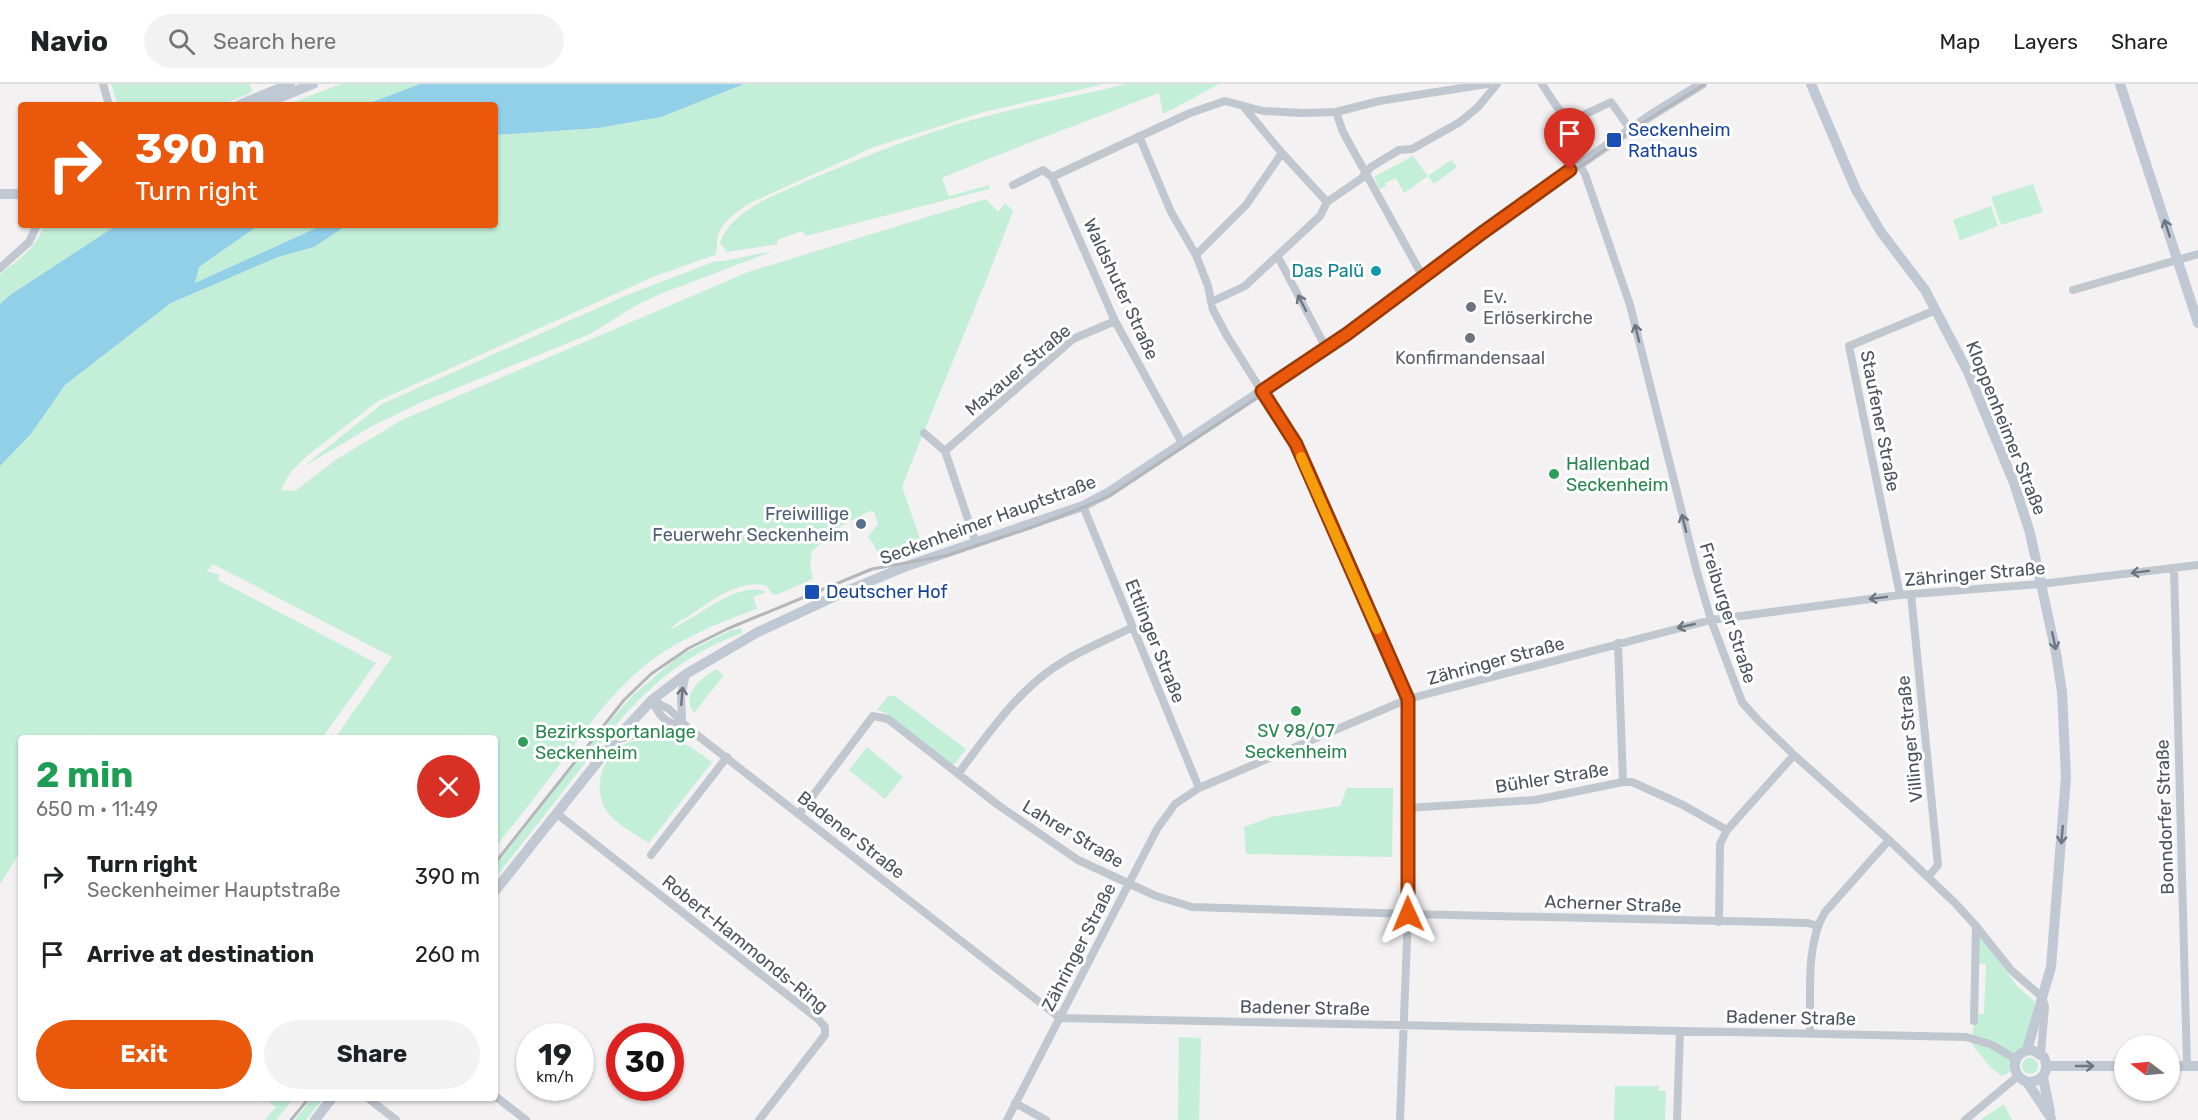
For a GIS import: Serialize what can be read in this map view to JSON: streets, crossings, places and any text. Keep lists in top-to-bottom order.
{
  "streets": {
    "main road": ["Kloppenheimer Straße", "Seckenheimer Hauptstraße"],
    "street": [
      "Waldshuter Straße",
      "Maxauer Straße",
      "Staufener Straße",
      "Zähringer Straße",
      "Freiburger Straße",
      "Ettlinger Straße",
      "Villinger Straße",
      "Bühler Straße",
      "Bonndorfer Straße",
      "Lahrer Straße",
      "Badener Straße",
      "Acherner Straße",
      "Robert-Hammonds-Ring"
    ]
  },
  "crossings": [
    ["Waldshuter Straße", "Maxauer Straße"],
    ["Waldshuter Straße", "Seckenheimer Hauptstraße"],
    ["Staufener Straße", "Kloppenheimer Straße"],
    ["Staufener Straße", "Zähringer Straße"],
    ["Kloppenheimer Straße", "Zähringer Straße"],
    ["Kloppenheimer Straße", "Freiburger Straße"],
    ["Kloppenheimer Straße", "Badener Straße"],
    ["Seckenheimer Hauptstraße", "Freiburger Straße"],
    ["Seckenheimer Hauptstraße", "Ettlinger Straße"],
    ["Seckenheimer Hauptstraße", "Badener Straße"],
    ["Seckenheimer Hauptstraße", "Robert-Hammonds-Ring"],
    ["Zähringer Straße", "Freiburger Straße"],
    ["Zähringer Straße", "Ettlinger Straße"],
    ["Zähringer Straße", "Villinger Straße"],
    ["Zähringer Straße", "Bonndorfer Straße"],
    ["Zähringer Straße", "Lahrer Straße"],
    ["Zähringer Straße", "Badener Straße"],
    ["Freiburger Straße", "Villinger Straße"],
    ["Lahrer Straße", "Badener Straße"],
    ["Lahrer Straße", "Acherner Straße"]
  ],
  "one_way": ["Freiburger Straße"],
  "places": {
    "transit": ["Seckenheim Rathaus", "Deutscher Hof"],
    "other": [
      "Das Palü",
      "Ev. Erlöserkirche",
      "Konfirmandensaal",
      "Hallenbad Seckenheim",
      "Freiwillige Feuerwehr Seckenheim",
      "SV 98/07 Seckenheim",
      "Bezirkssportanlage Seckenheim"
    ]
  },
  "north": "left",
  "page": {
    "header": "Navio",
    "search": "Search here",
    "nav": ["Map", "Layers", "Share"],
    "turn": ["390 m", "Turn right"],
    "heading": ["2 min", "650 m · 11:49"],
    "list": [
      {
        "name": "Turn right",
        "note": "Seckenheimer Hauptstraße",
        "value": "390 m"
      },
      {
        "name": "Arrive at destination",
        "value": "260 m"
      }
    ],
    "buttons": ["Exit", "Share"],
    "speed": "19 km/h",
    "limit": "30"
  }
}
